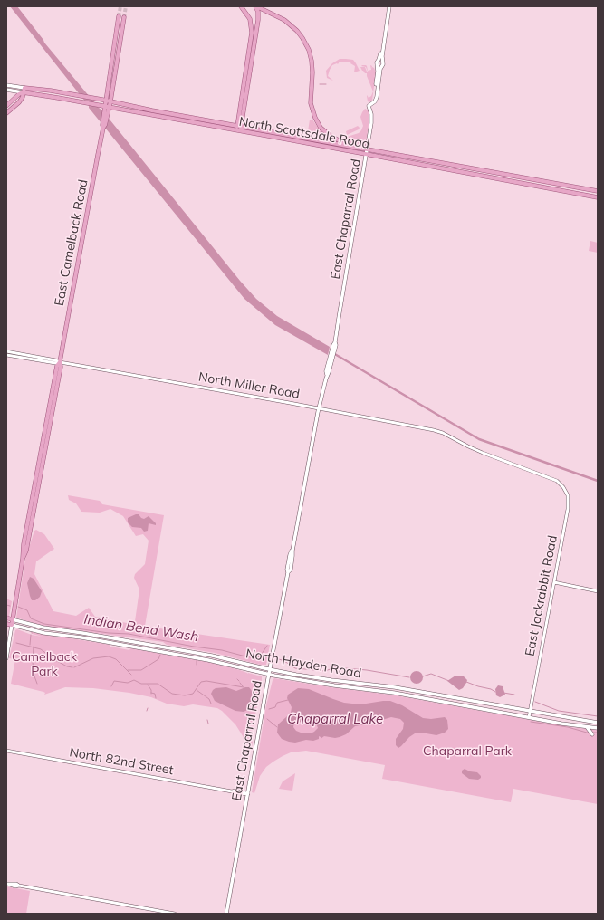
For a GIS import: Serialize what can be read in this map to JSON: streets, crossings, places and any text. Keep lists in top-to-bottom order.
{
  "streets": {
    "main road": [
      "North Scottsdale Road",
      "East Chaparral Road",
      "East Camelback Road",
      "North Hayden Road"
    ],
    "street": ["North Miller Road", "East Jackrabbit Road", "North 82nd Street"]
  },
  "crossings": [
    ["North Scottsdale Road", "East Chaparral Road"],
    ["North Scottsdale Road", "East Camelback Road"],
    ["East Chaparral Road", "North Miller Road"],
    ["East Chaparral Road", "North Hayden Road"],
    ["East Chaparral Road", "North 82nd Street"],
    ["East Camelback Road", "North Miller Road"],
    ["East Camelback Road", "North Hayden Road"],
    ["North Miller Road", "East Jackrabbit Road"],
    ["East Jackrabbit Road", "North Hayden Road"]
  ],
  "water": ["Indian Bend Wash", "Chaparral Lake"],
  "parks": ["Camelback Park", "Chaparral Park"]
}
